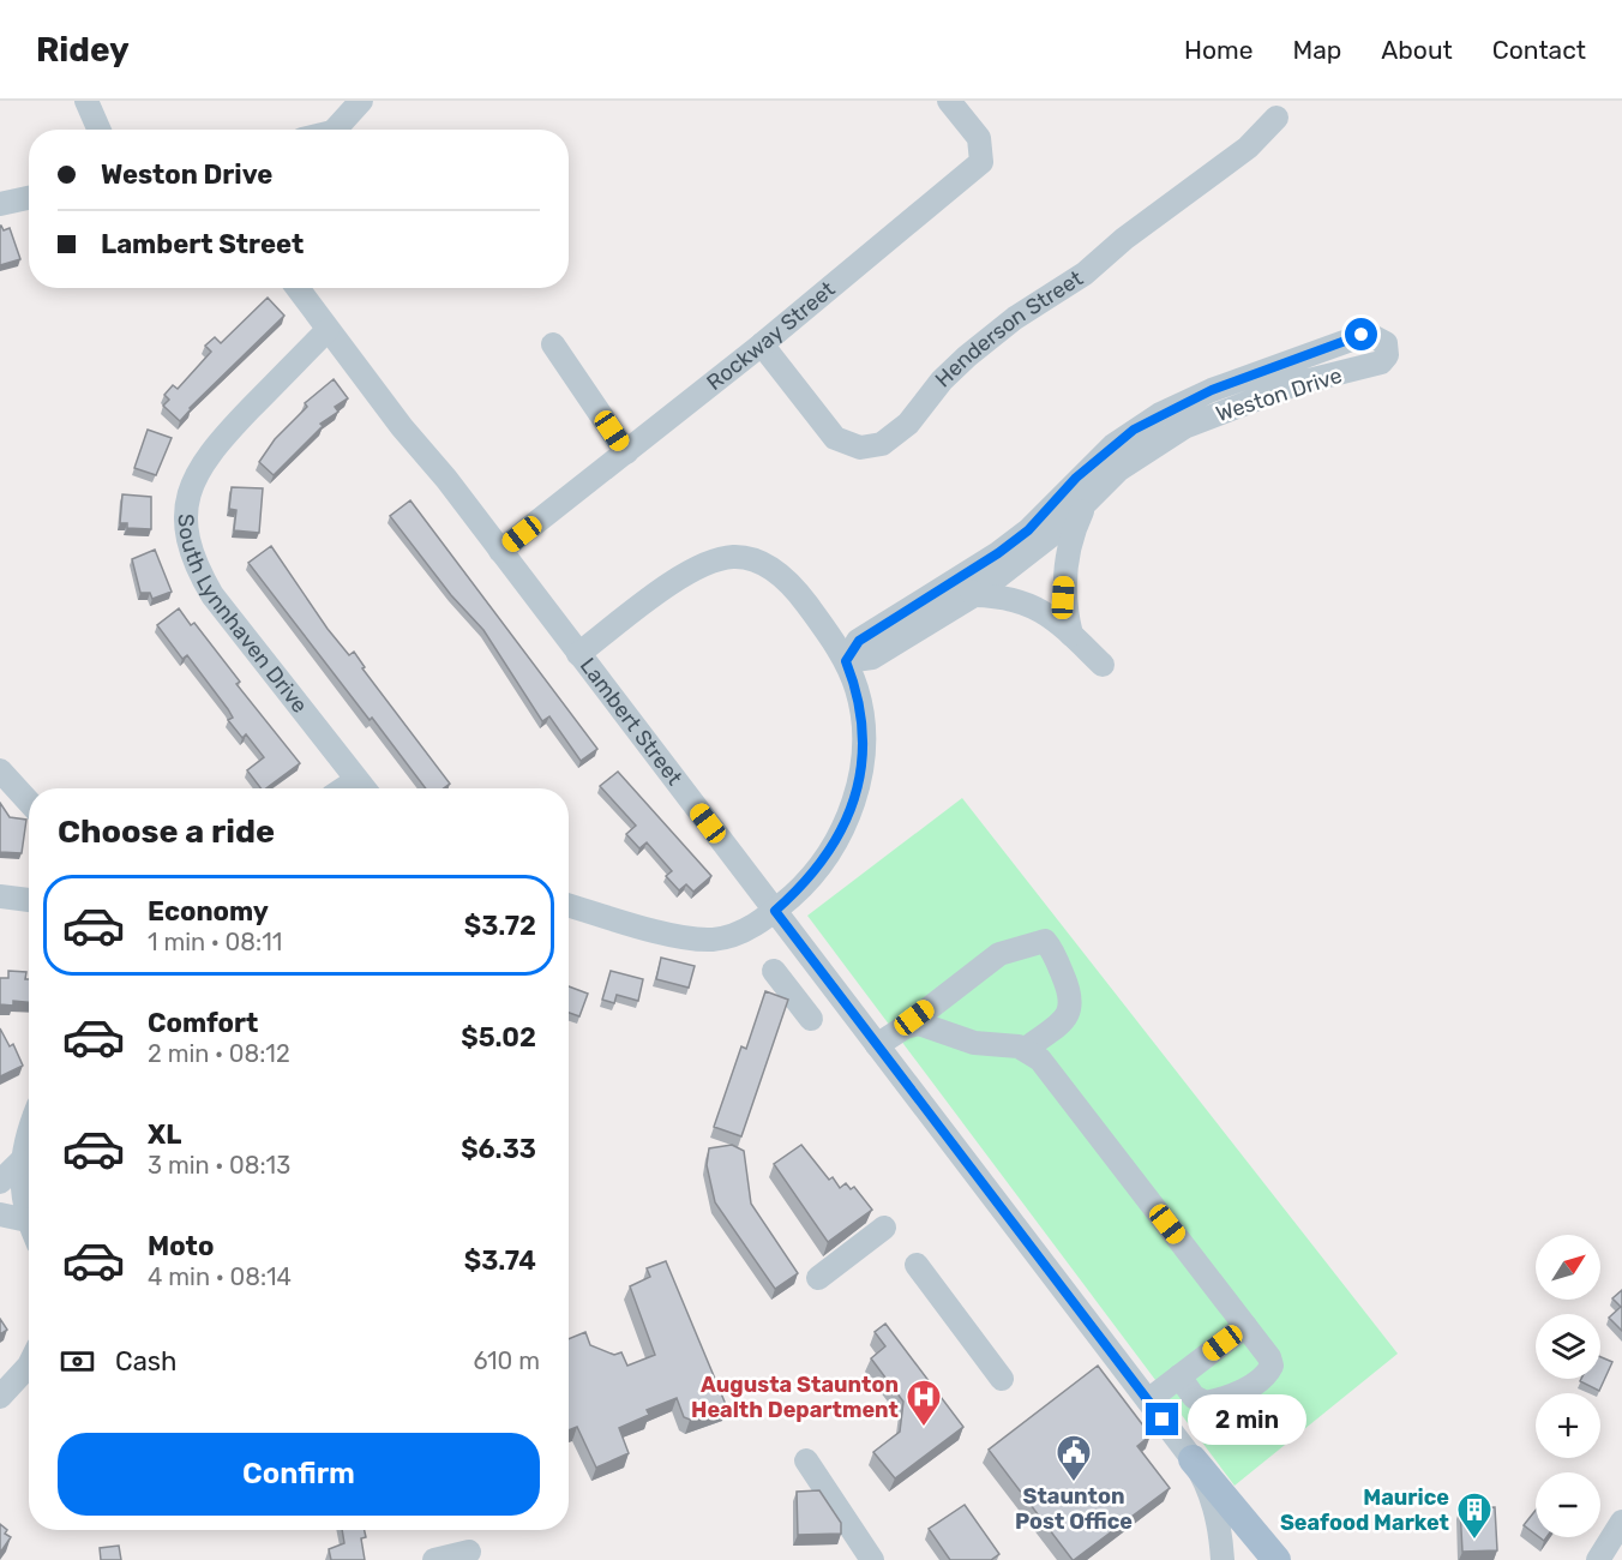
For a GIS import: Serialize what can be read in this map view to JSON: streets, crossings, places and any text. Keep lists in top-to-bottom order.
{
  "streets": {
    "street": [
      "Henderson Street",
      "Rockway Street",
      "Weston Drive",
      "South Lynnhaven Drive",
      "Lambert Street"
    ]
  },
  "crossings": [
    ["Henderson Street", "Rockway Street"],
    ["Rockway Street", "Lambert Street"],
    ["South Lynnhaven Drive", "Lambert Street"]
  ],
  "places": {
    "hospital": ["Augusta Staunton Health Department"],
    "public building": ["Staunton Post Office"],
    "building": ["Maurice Seafood Market"]
  },
  "north": "top right",
  "page": {
    "header": "Ridey",
    "nav": [
      "Home",
      "Map",
      "About",
      "Contact"
    ],
    "banner": ["Weston Drive", "Lambert Street"],
    "heading": "Choose a ride",
    "list": [
      {
        "name": "Economy",
        "note": "1 min · 08:11",
        "value": "$3.72"
      },
      {
        "name": "Comfort",
        "note": "2 min · 08:12",
        "value": "$5.02"
      },
      {
        "name": "XL",
        "note": "3 min · 08:13",
        "value": "$6.33"
      },
      {
        "name": "Moto",
        "note": "4 min · 08:14",
        "value": "$3.74"
      }
    ],
    "map_buttons": ["+", "−"],
    "pay": ["Cash", "610 m"],
    "bubble": "2 min",
    "buttons": "Confirm"
  }
}
